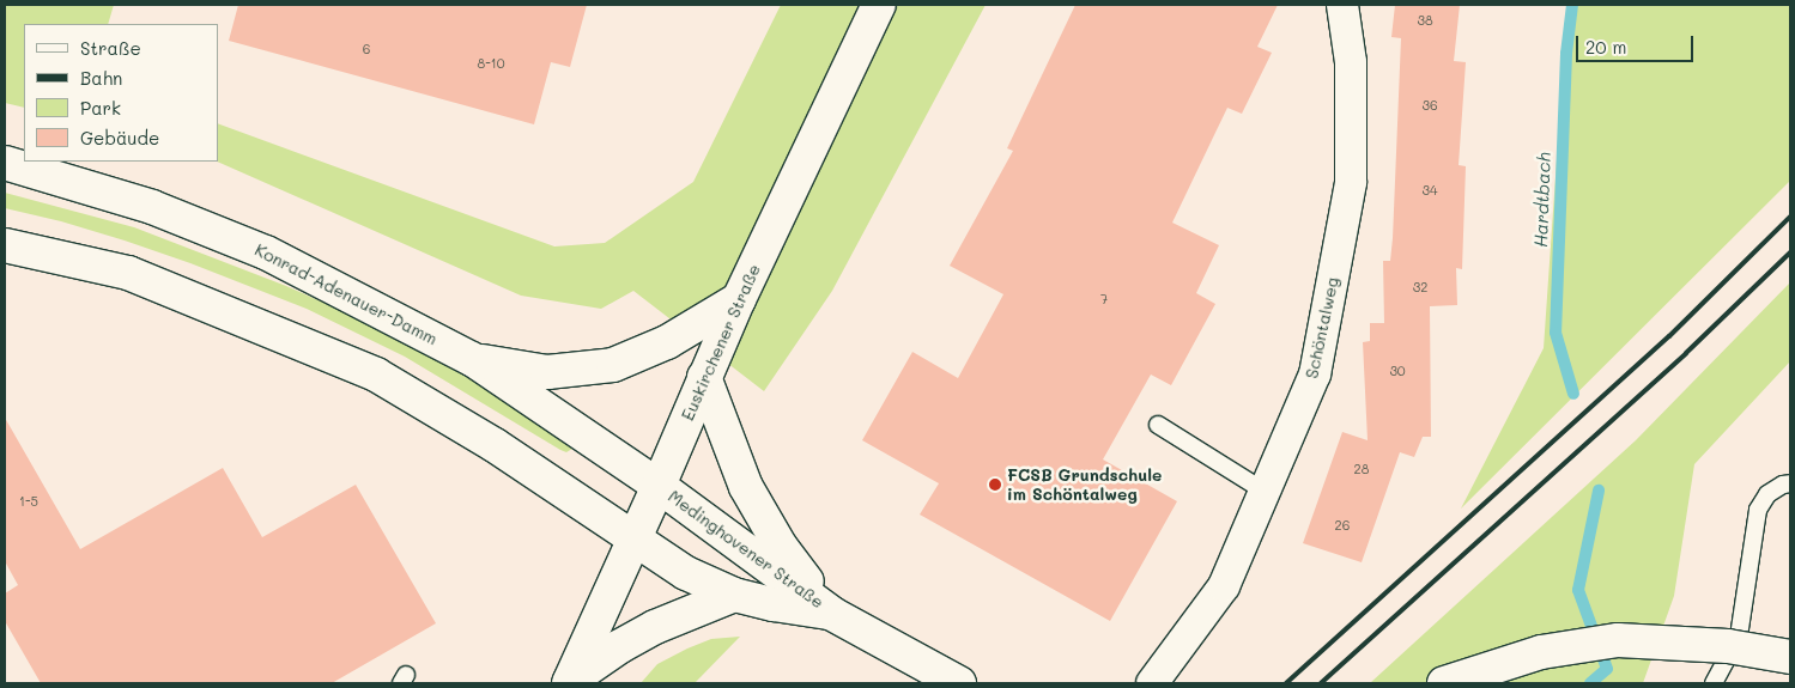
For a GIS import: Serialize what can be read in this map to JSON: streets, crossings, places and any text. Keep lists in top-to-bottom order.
{
  "streets": {
    "main road": ["Konrad-Adenauer-Damm", "Euskirchener Straße", "Medinghovener Straße"],
    "street": ["Schöntalweg"]
  },
  "crossings": [
    ["Konrad-Adenauer-Damm", "Euskirchener Straße"],
    ["Konrad-Adenauer-Damm", "Medinghovener Straße"],
    ["Euskirchener Straße", "Medinghovener Straße"]
  ],
  "water": ["Hardtbach"],
  "places": ["FCSB Grundschule im Schöntalweg"],
  "house_numbers": [
    "38",
    "6",
    "8-10",
    "36",
    "34",
    "32",
    "7",
    "30",
    "28",
    "1-5",
    "26"
  ],
  "legend": [
    "Straße",
    "Bahn",
    "Park",
    "Gebäude"
  ],
  "scale_bar": "20 m"
}
